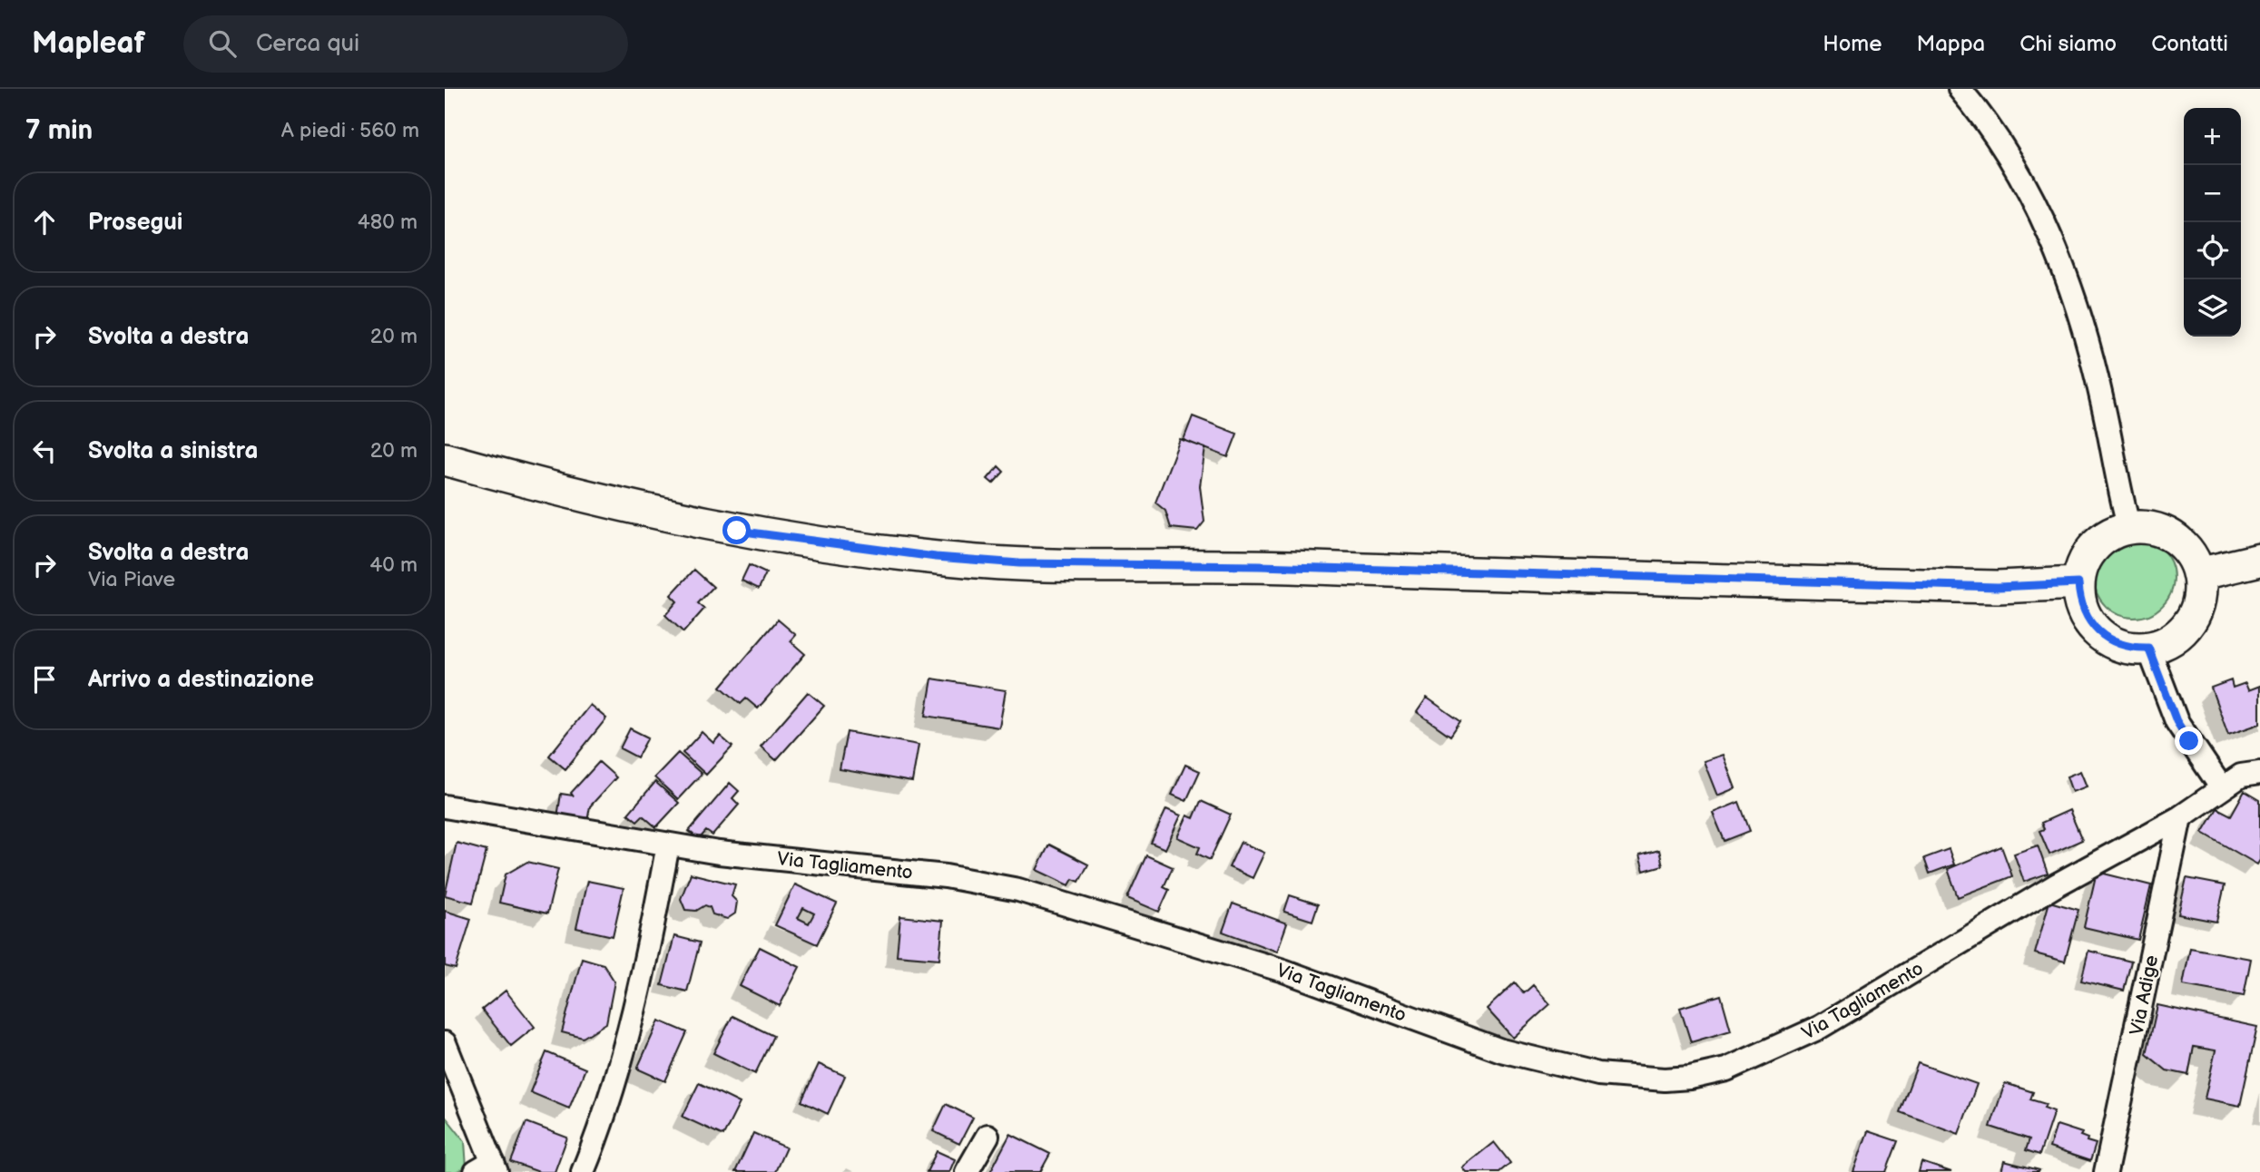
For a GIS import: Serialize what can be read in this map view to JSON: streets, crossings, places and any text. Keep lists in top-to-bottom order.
{
  "streets": {
    "street": ["Via Tagliamento", "Via Adige"]
  },
  "crossings": [
    ["Via Tagliamento", "Via Adige"]
  ],
  "page": {
    "header": "Mapleaf",
    "search": "Cerca qui",
    "nav": [
      "Home",
      "Mappa",
      "Chi siamo",
      "Contatti"
    ],
    "heading": ["7 min", "A piedi · 560 m"],
    "map_buttons": ["+", "−"],
    "list": [
      ["Prosegui", "480 m"],
      ["Svolta a destra", "20 m"],
      ["Svolta a sinistra", "20 m"],
      ["Svolta a destra", "Via Piave", "40 m"],
      "Arrivo a destinazione"
    ]
  }
}
